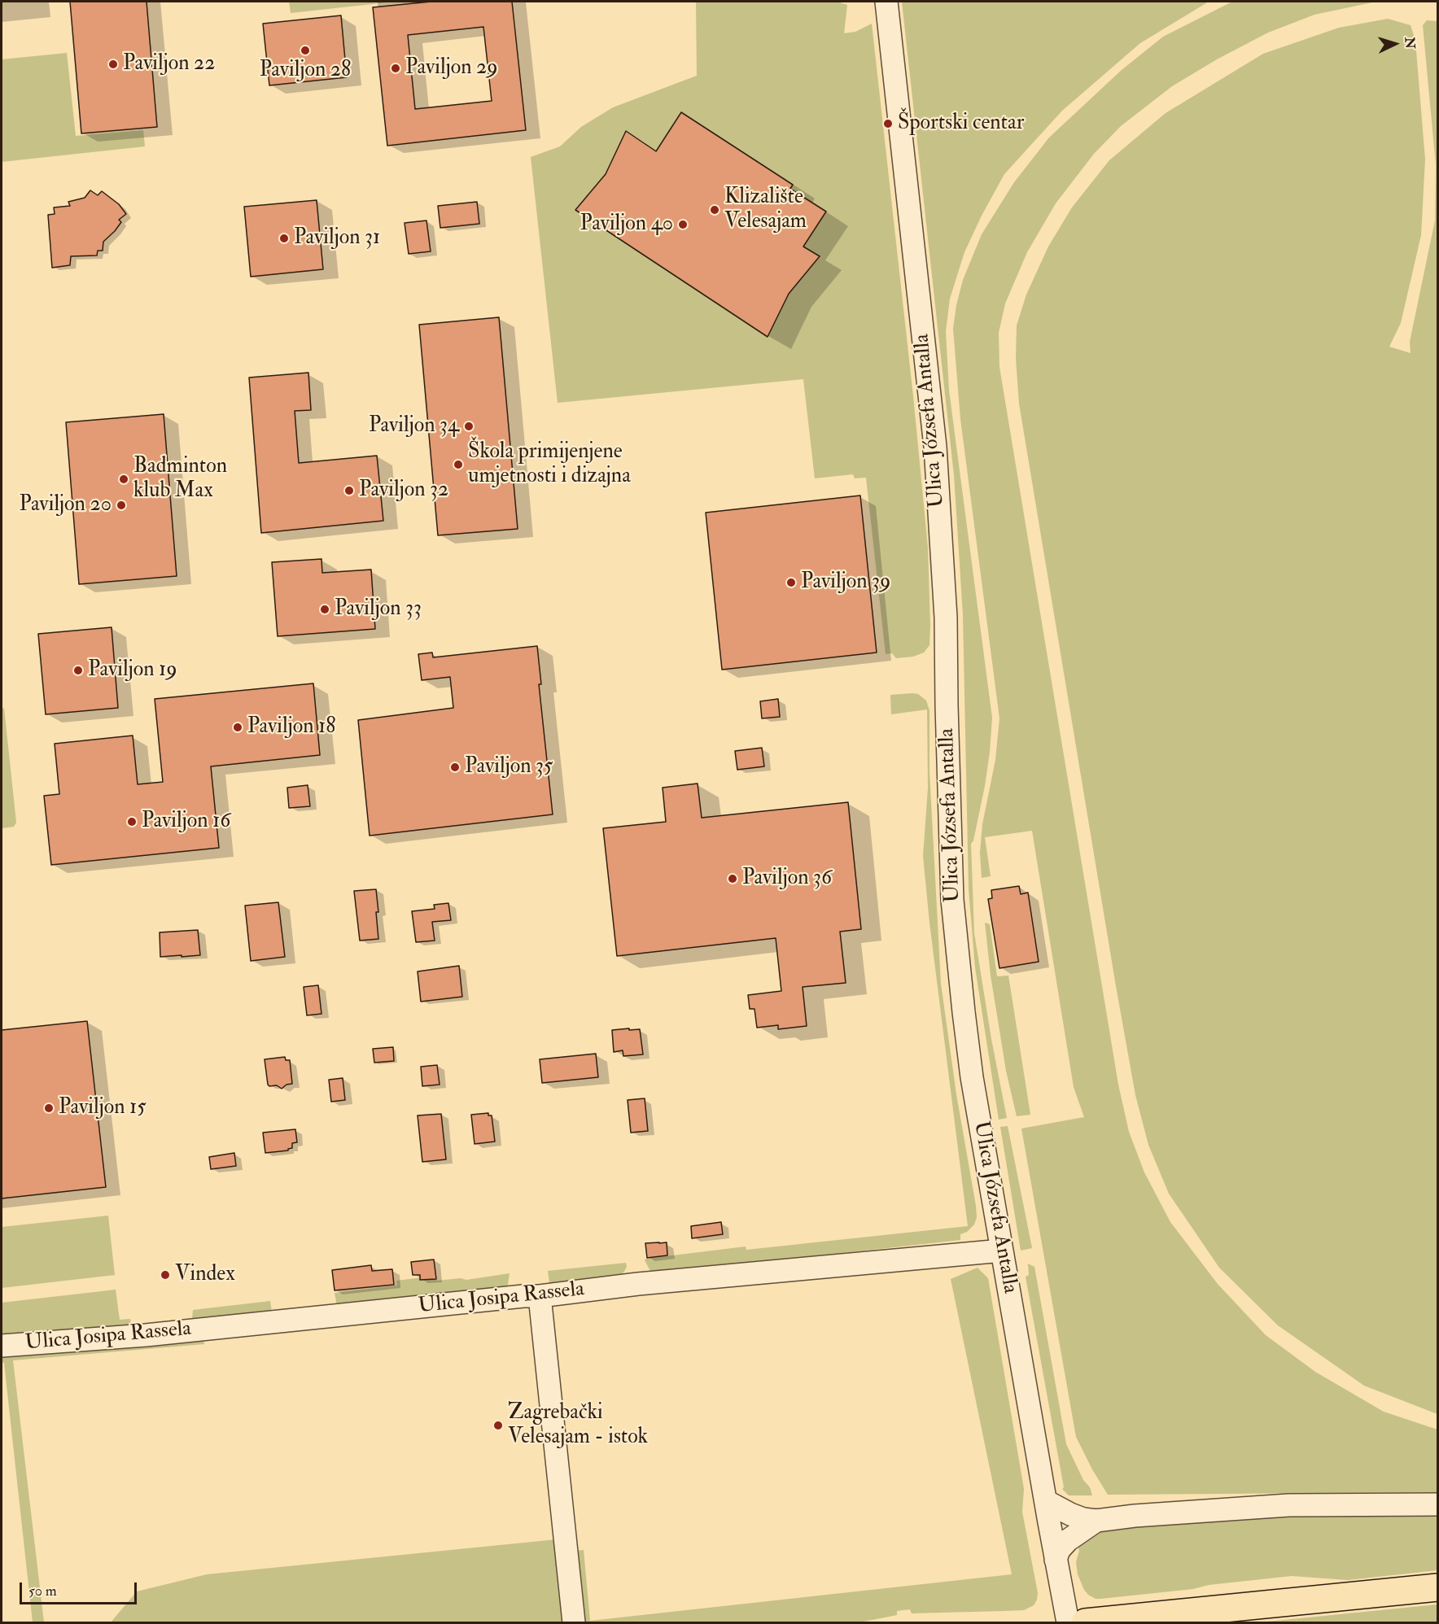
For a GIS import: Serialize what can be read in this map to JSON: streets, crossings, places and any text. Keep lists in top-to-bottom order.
{
  "streets": {
    "street": ["Ulica Józsefa Antalla", "Ulica Josipa Rassela"]
  },
  "crossings": [
    ["Ulica Józsefa Antalla", "Ulica Josipa Rassela"]
  ],
  "places": [
    "Paviljon 28",
    "Paviljon 22",
    "Paviljon 29",
    "Športski centar",
    "Klizalište Velesajam",
    "Paviljon 40",
    "Paviljon 31",
    "Paviljon 34",
    "Škola primijenjene umjetnosti i dizajna",
    "Badminton klub Max",
    "Paviljon 32",
    "Paviljon 20",
    "Paviljon 39",
    "Paviljon 33",
    "Paviljon 19",
    "Paviljon 18",
    "Paviljon 35",
    "Paviljon 16",
    "Paviljon 36",
    "Paviljon 15",
    "Vindex",
    "Zagrebački Velesajam - istok"
  ],
  "scale_bar": "50 m",
  "north": "right"
}
